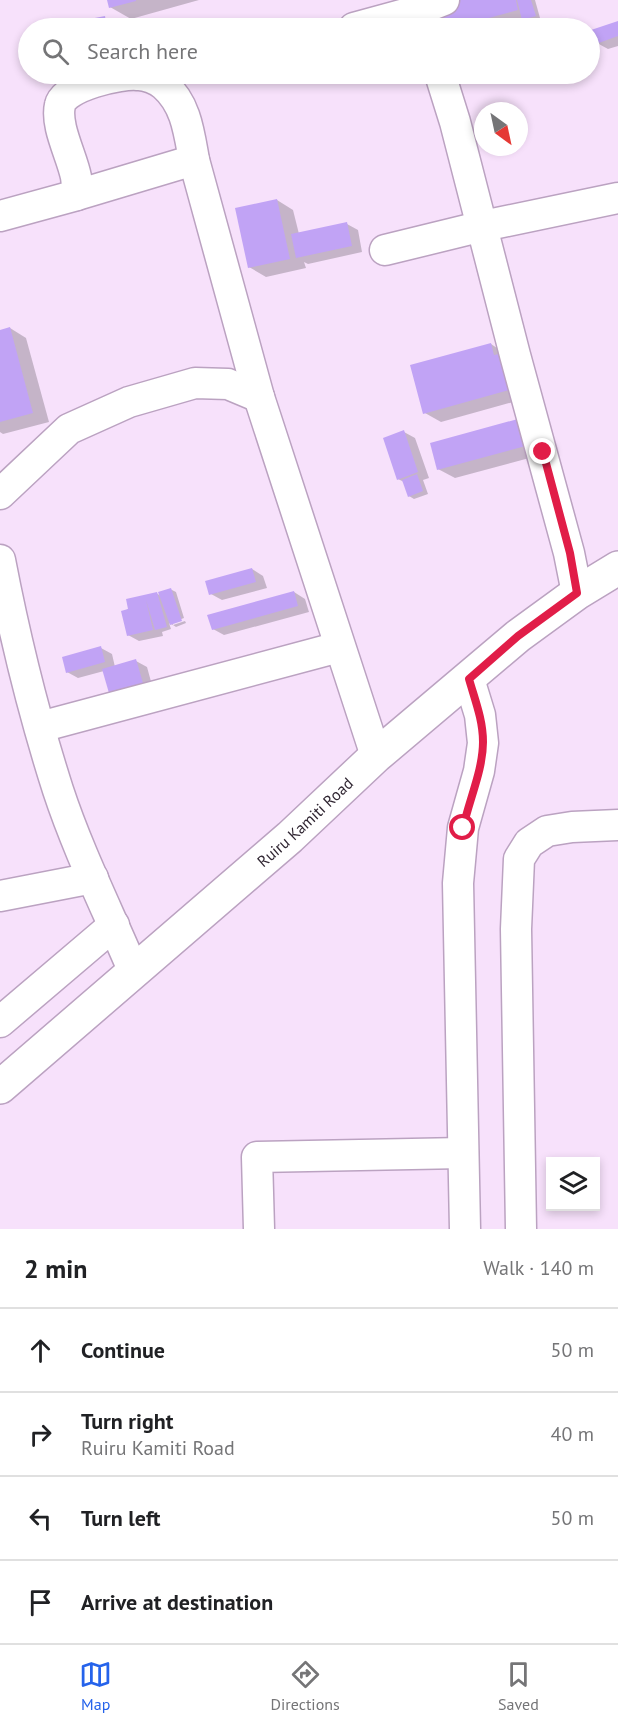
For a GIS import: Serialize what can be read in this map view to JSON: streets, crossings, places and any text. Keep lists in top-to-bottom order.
{
  "streets": {
    "main road": ["Ruiru Kamiti Road"]
  },
  "north": "bottom right",
  "page": {
    "search": "Search here",
    "heading": ["2 min", "Walk · 140 m"],
    "list": [
      ["Continue", "50 m"],
      ["Turn right", "Ruiru Kamiti Road", "40 m"],
      ["Turn left", "50 m"],
      "Arrive at destination"
    ],
    "nav": ["Map", "Directions", "Saved"]
  }
}
